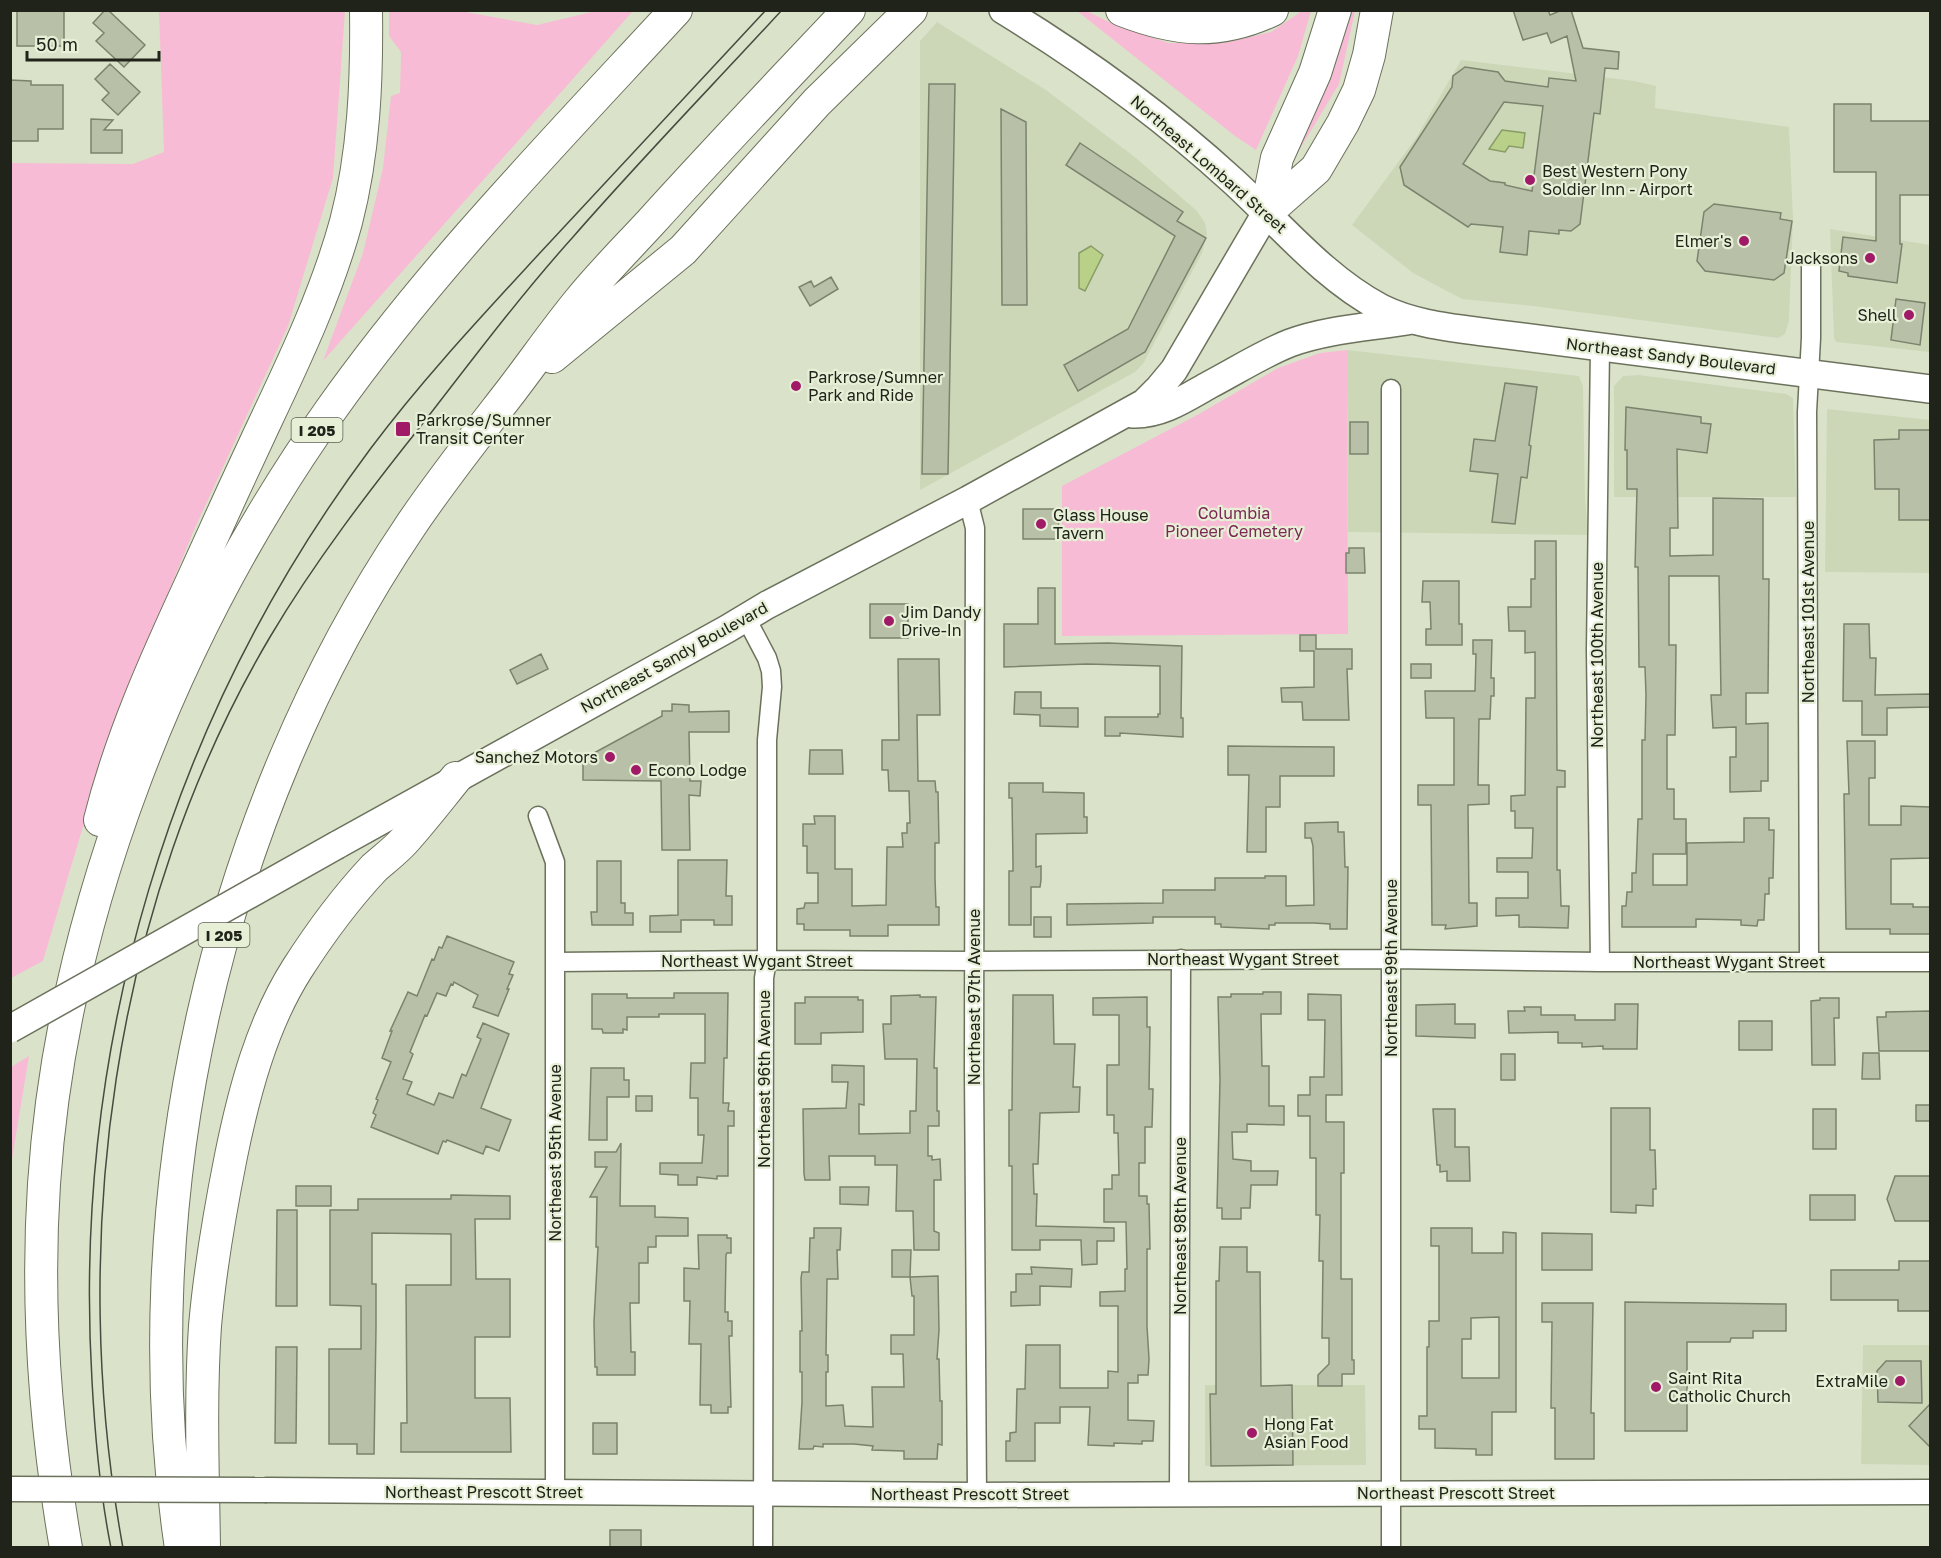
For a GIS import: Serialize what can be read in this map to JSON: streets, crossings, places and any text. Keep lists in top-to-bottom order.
{
  "streets": {
    "highway": ["I 205"],
    "main road": ["Northeast Lombard Street", "Northeast Sandy Boulevard"],
    "street": [
      "Northeast 101st Avenue",
      "Northeast 100th Avenue",
      "Northeast Wygant Street",
      "Northeast 99th Avenue",
      "Northeast 97th Avenue",
      "Northeast 96th Avenue",
      "Northeast 95th Avenue",
      "Northeast 98th Avenue",
      "Northeast Prescott Street"
    ]
  },
  "crossings": [
    ["Northeast Lombard Street", "Northeast Sandy Boulevard"],
    ["Northeast Sandy Boulevard", "Northeast 101st Avenue"],
    ["Northeast Sandy Boulevard", "Northeast 100th Avenue"],
    ["Northeast Sandy Boulevard", "Northeast 97th Avenue"],
    ["Northeast Sandy Boulevard", "Northeast 96th Avenue"],
    ["Northeast 101st Avenue", "Northeast Wygant Street"],
    ["Northeast 100th Avenue", "Northeast Wygant Street"],
    ["Northeast Wygant Street", "Northeast 99th Avenue"],
    ["Northeast Wygant Street", "Northeast 97th Avenue"],
    ["Northeast Wygant Street", "Northeast 96th Avenue"],
    ["Northeast Wygant Street", "Northeast 95th Avenue"],
    ["Northeast Wygant Street", "Northeast 98th Avenue"],
    ["Northeast 99th Avenue", "Northeast Prescott Street"],
    ["Northeast 97th Avenue", "Northeast Prescott Street"],
    ["Northeast 96th Avenue", "Northeast Prescott Street"],
    ["Northeast 95th Avenue", "Northeast Prescott Street"],
    ["Northeast 98th Avenue", "Northeast Prescott Street"]
  ],
  "parks": ["Columbia Pioneer Cemetery"],
  "places": {
    "other": [
      "Best Western Pony Soldier Inn - Airport",
      "Elmer's",
      "Jacksons",
      "Shell",
      "Parkrose/Sumner Park and Ride",
      "Glass House Tavern",
      "Jim Dandy Drive-In",
      "Sanchez Motors",
      "Econo Lodge",
      "ExtraMile",
      "Saint Rita Catholic Church",
      "Hong Fat Asian Food"
    ],
    "transit": ["Parkrose/Sumner Transit Center"]
  },
  "scale_bar": "50 m"
}
